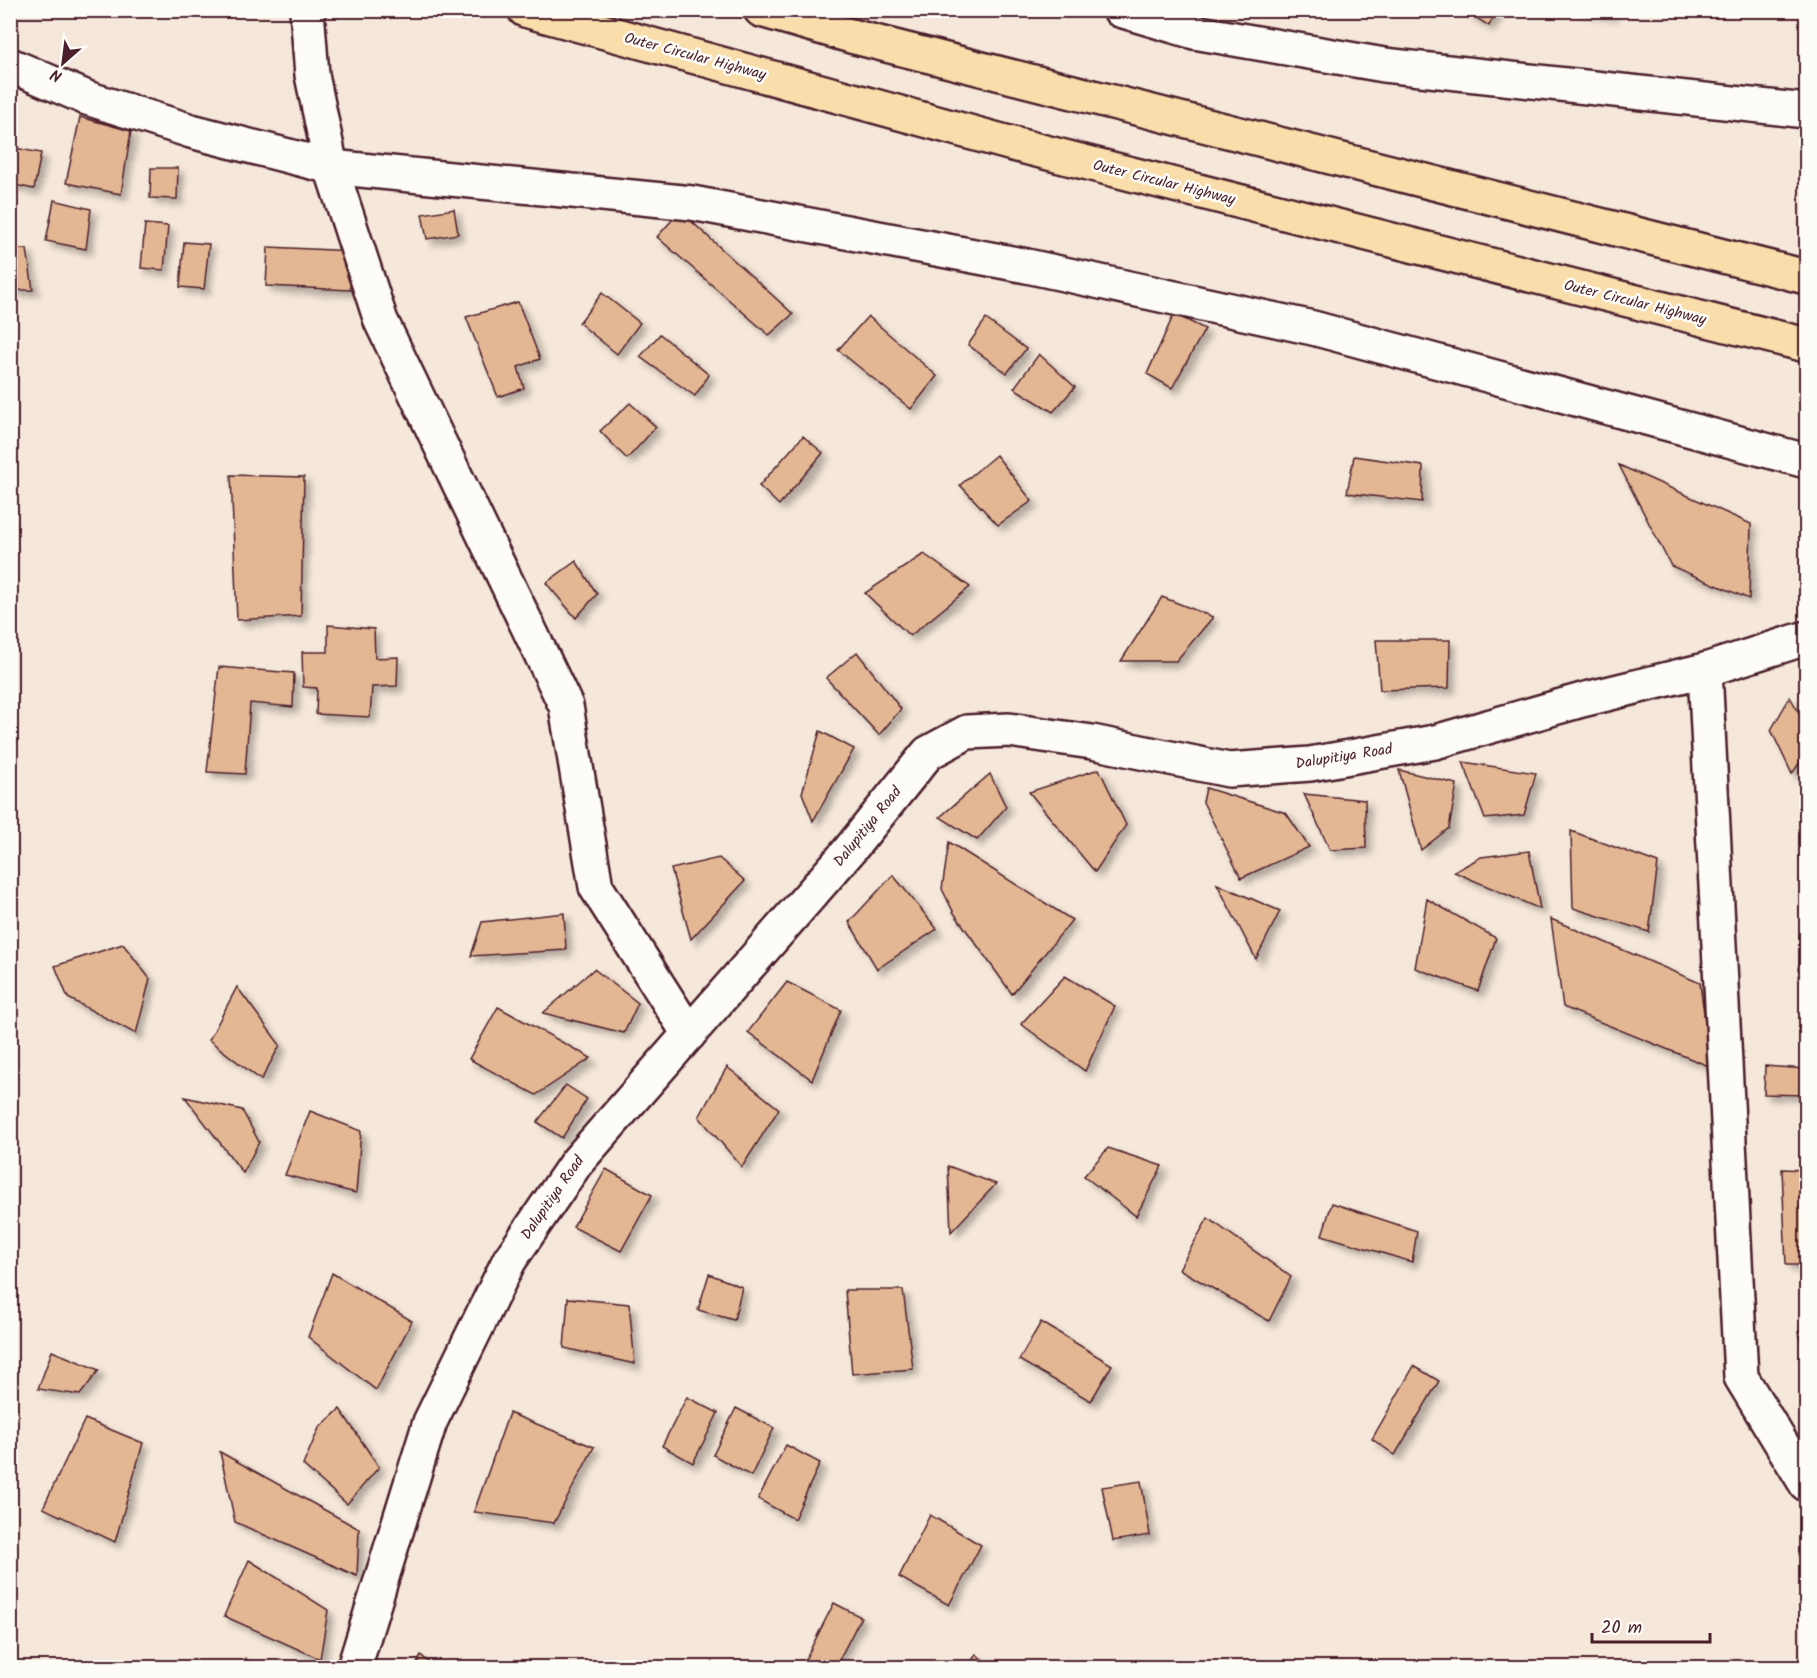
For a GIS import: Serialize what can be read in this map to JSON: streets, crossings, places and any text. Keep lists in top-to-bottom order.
{
  "streets": {
    "highway": ["Outer Circular Highway"],
    "street": ["Dalupitiya Road"]
  },
  "scale_bar": "20 m",
  "north": "bottom left"
}
